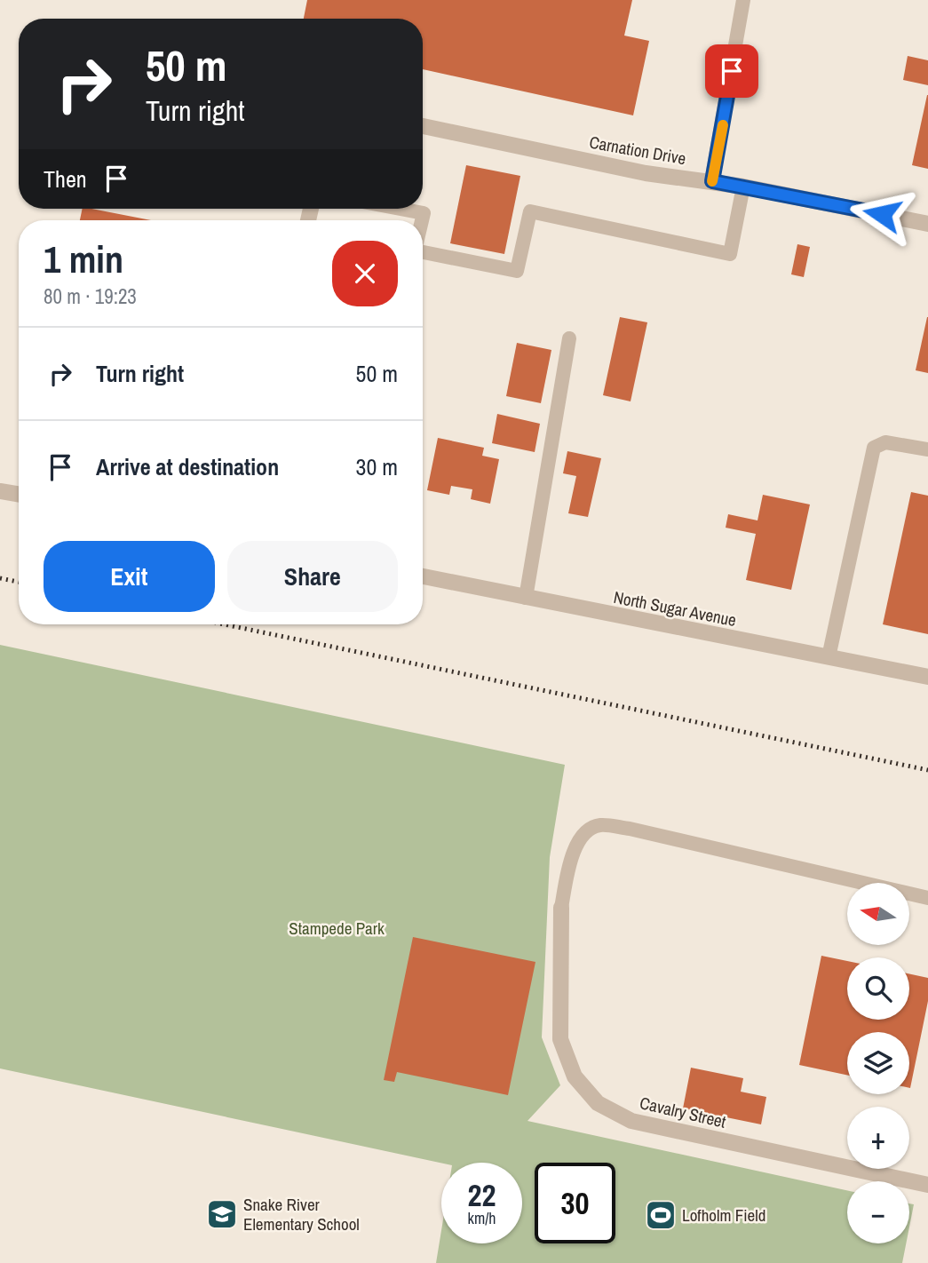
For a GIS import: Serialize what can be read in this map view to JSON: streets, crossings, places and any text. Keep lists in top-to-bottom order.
{
  "streets": {
    "street": ["Carnation Drive", "North Sugar Avenue", "Cavalry Street"]
  },
  "parks": ["Stampede Park"],
  "places": {
    "school or university": ["Snake River Elementary School"],
    "sports": ["Lofholm Field"]
  },
  "north": "left",
  "page": {
    "turn": ["50 m", "Turn right"],
    "then": "Then",
    "heading": ["1 min", "80 m · 19:23"],
    "list": [
      {
        "name": "Turn right",
        "value": "50 m"
      },
      {
        "name": "Arrive at destination",
        "value": "30 m"
      }
    ],
    "buttons": ["Exit", "Share"],
    "map_buttons": ["+", "−"],
    "speed": "22 km/h",
    "limit": "30"
  }
}
